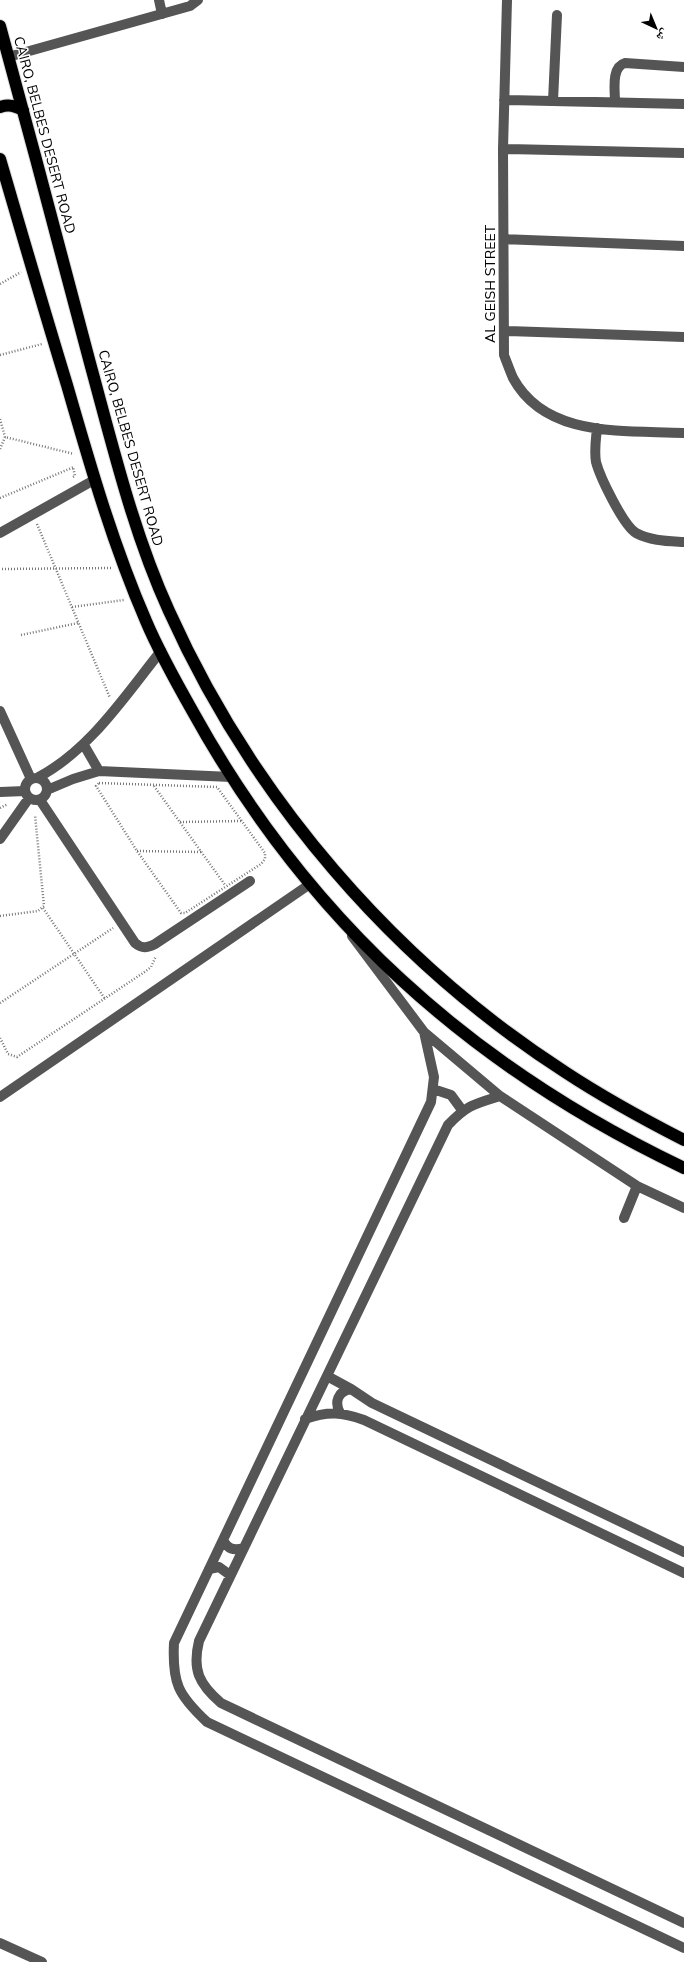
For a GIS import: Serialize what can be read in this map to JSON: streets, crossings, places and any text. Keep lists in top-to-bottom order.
{
  "streets": {
    "highway": ["CAIRO, BELBES DESERT ROAD"],
    "street": ["AL GEISH STREET"]
  },
  "north": "bottom right"
}
